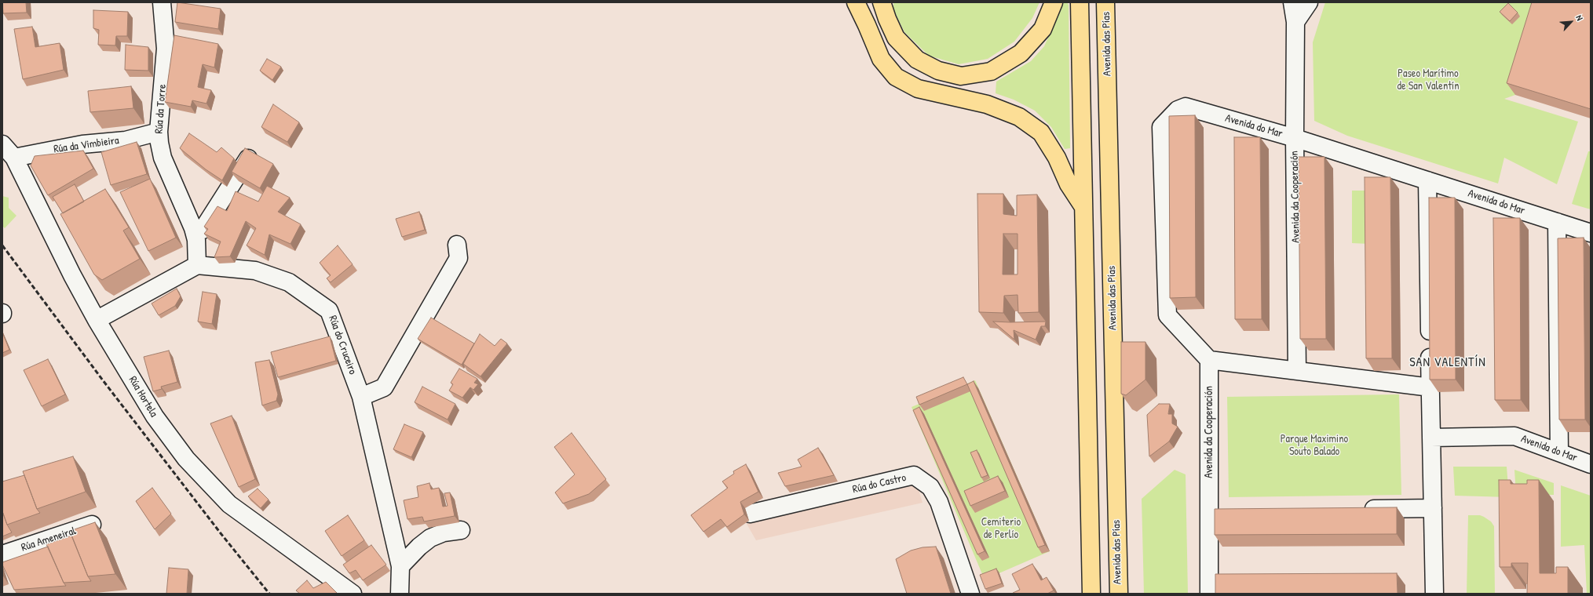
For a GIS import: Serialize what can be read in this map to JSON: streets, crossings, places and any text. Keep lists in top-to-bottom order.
{
  "streets": {
    "highway": ["Avenida das Pías"],
    "street": [
      "Rúa da Torre",
      "Avenida do Mar",
      "Rúa da Vimbieira",
      "Avenida da Cooperación",
      "Rúa do Cruceiro",
      "Rúa Hortela",
      "Rúa do Castro",
      "Rúa Ameneiral"
    ]
  },
  "crossings": [
    ["Rúa da Torre", "Rúa da Vimbieira"],
    ["Rúa da Torre", "Rúa do Cruceiro"],
    ["Avenida do Mar", "Avenida da Cooperación"],
    ["Rúa da Vimbieira", "Rúa Hortela"]
  ],
  "districts": ["SAN VALENTÍN"],
  "parks": ["Paseo Marítimo de San Valentín", "Parque Maximino Souto Balado", "Cemiterio de Perlío"],
  "north": "top right"
}
